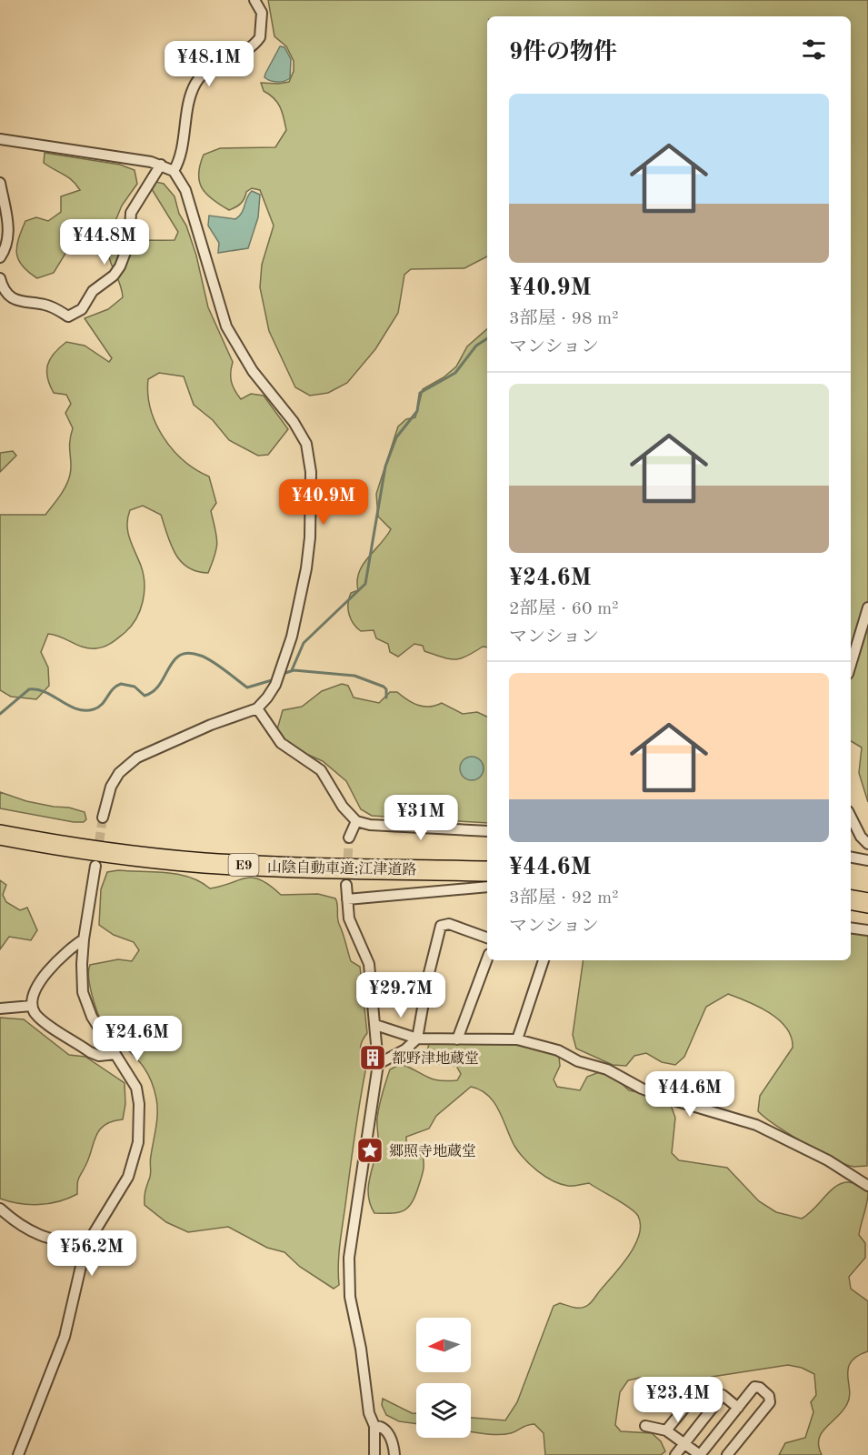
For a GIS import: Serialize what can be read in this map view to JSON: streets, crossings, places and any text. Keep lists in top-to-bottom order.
{
  "streets": {
    "highway": ["E9", "山陰自動車道;江津道路"]
  },
  "places": {
    "building": ["都野津地蔵堂"],
    "place": ["郷照寺地蔵堂"]
  },
  "north": "left",
  "page": {
    "heading": "9件の物件",
    "price": [
      "¥48.1M",
      "¥44.8M",
      "¥40.9M",
      "¥31M",
      "¥29.7M",
      "¥24.6M",
      "¥44.6M",
      "¥56.2M",
      "¥23.4M"
    ],
    "list": [
      {
        "name": "¥40.9M",
        "note": "3部屋 · 98 m² · マンション"
      },
      {
        "name": "¥24.6M",
        "note": "2部屋 · 60 m² · マンション"
      },
      {
        "name": "¥44.6M",
        "note": "3部屋 · 92 m² · マンション"
      }
    ]
  }
}
